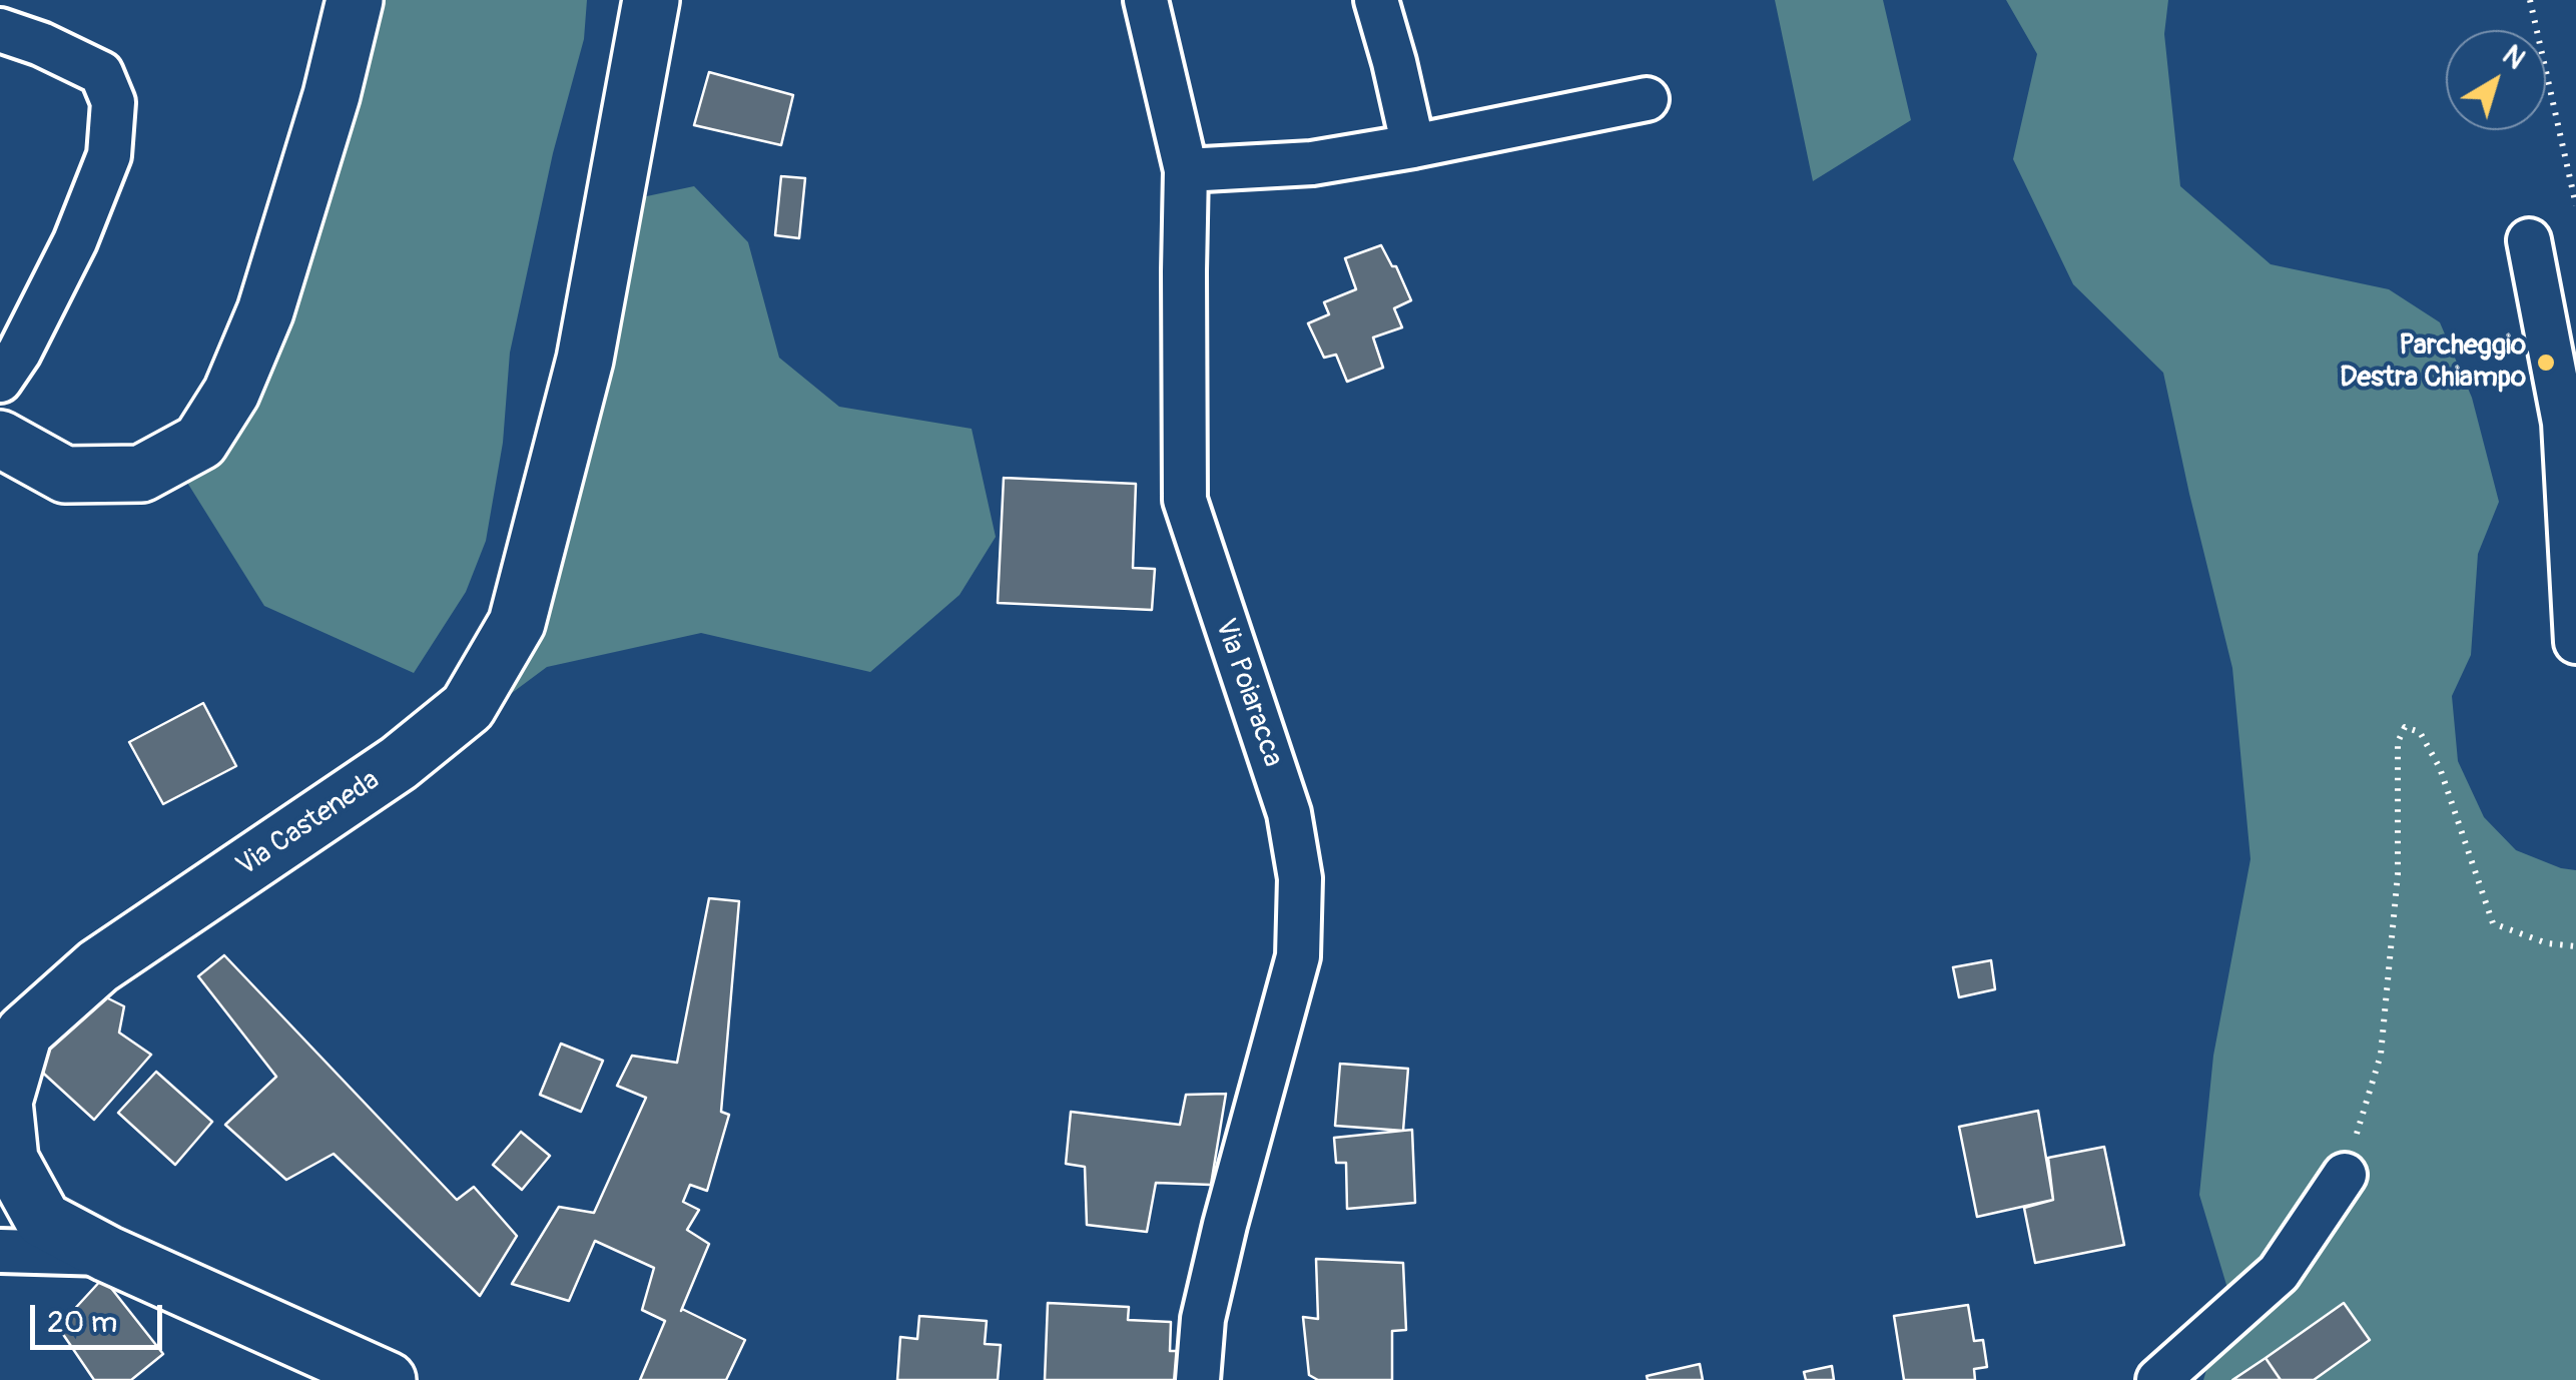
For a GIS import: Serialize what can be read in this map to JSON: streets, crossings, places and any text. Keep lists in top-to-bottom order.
{
  "streets": {
    "street": ["Via Poiaracca", "Via Casteneda"]
  },
  "places": ["Parcheggio Destra Chiampo"],
  "scale_bar": "20 m",
  "north": "top right"
}
